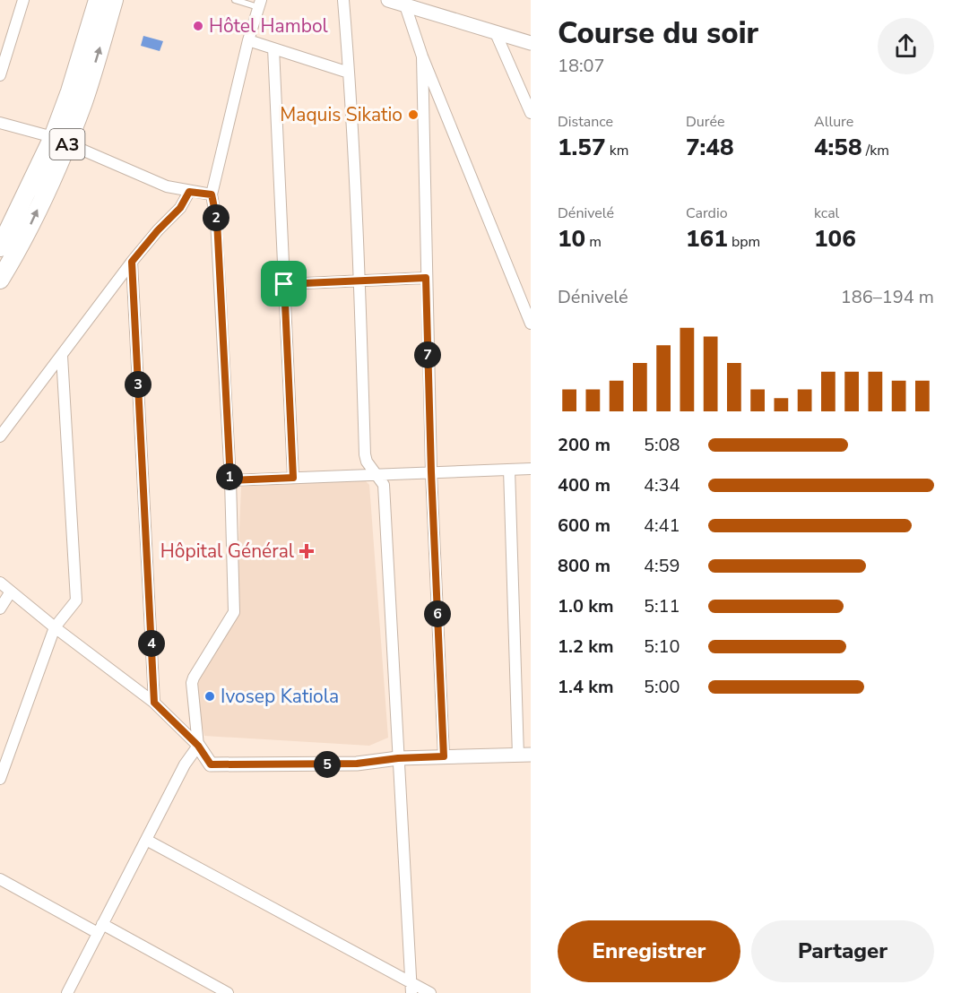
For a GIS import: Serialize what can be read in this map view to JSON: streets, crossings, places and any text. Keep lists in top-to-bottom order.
{
  "streets": {
    "highway": ["A3"]
  },
  "places": {
    "other": ["Hôtel Hambol", "Maquis Sikatio", "Ivosep Katiola"],
    "health": ["Hôpital Général"]
  },
  "page": {
    "heading": ["Course du soir", "18:07"],
    "stats": [
      ["Distance", "1.57 km"],
      ["Durée", "7:48"],
      ["Allure", "4:58 /km"],
      ["Dénivelé", "10 m"],
      ["Cardio", "161 bpm"],
      ["kcal", "106"]
    ],
    "pins": [
      "2",
      "7",
      "3",
      "1",
      "6",
      "4",
      "5"
    ],
    "chart": ["Dénivelé", "186–194 m"],
    "list": [
      {
        "name": "200 m",
        "note": "5:08"
      },
      {
        "name": "400 m",
        "note": "4:34"
      },
      {
        "name": "600 m",
        "note": "4:41"
      },
      {
        "name": "800 m",
        "note": "4:59"
      },
      {
        "name": "1.0 km",
        "note": "5:11"
      },
      {
        "name": "1.2 km",
        "note": "5:10"
      },
      {
        "name": "1.4 km",
        "note": "5:00"
      }
    ],
    "buttons": ["Enregistrer", "Partager"]
  }
}
